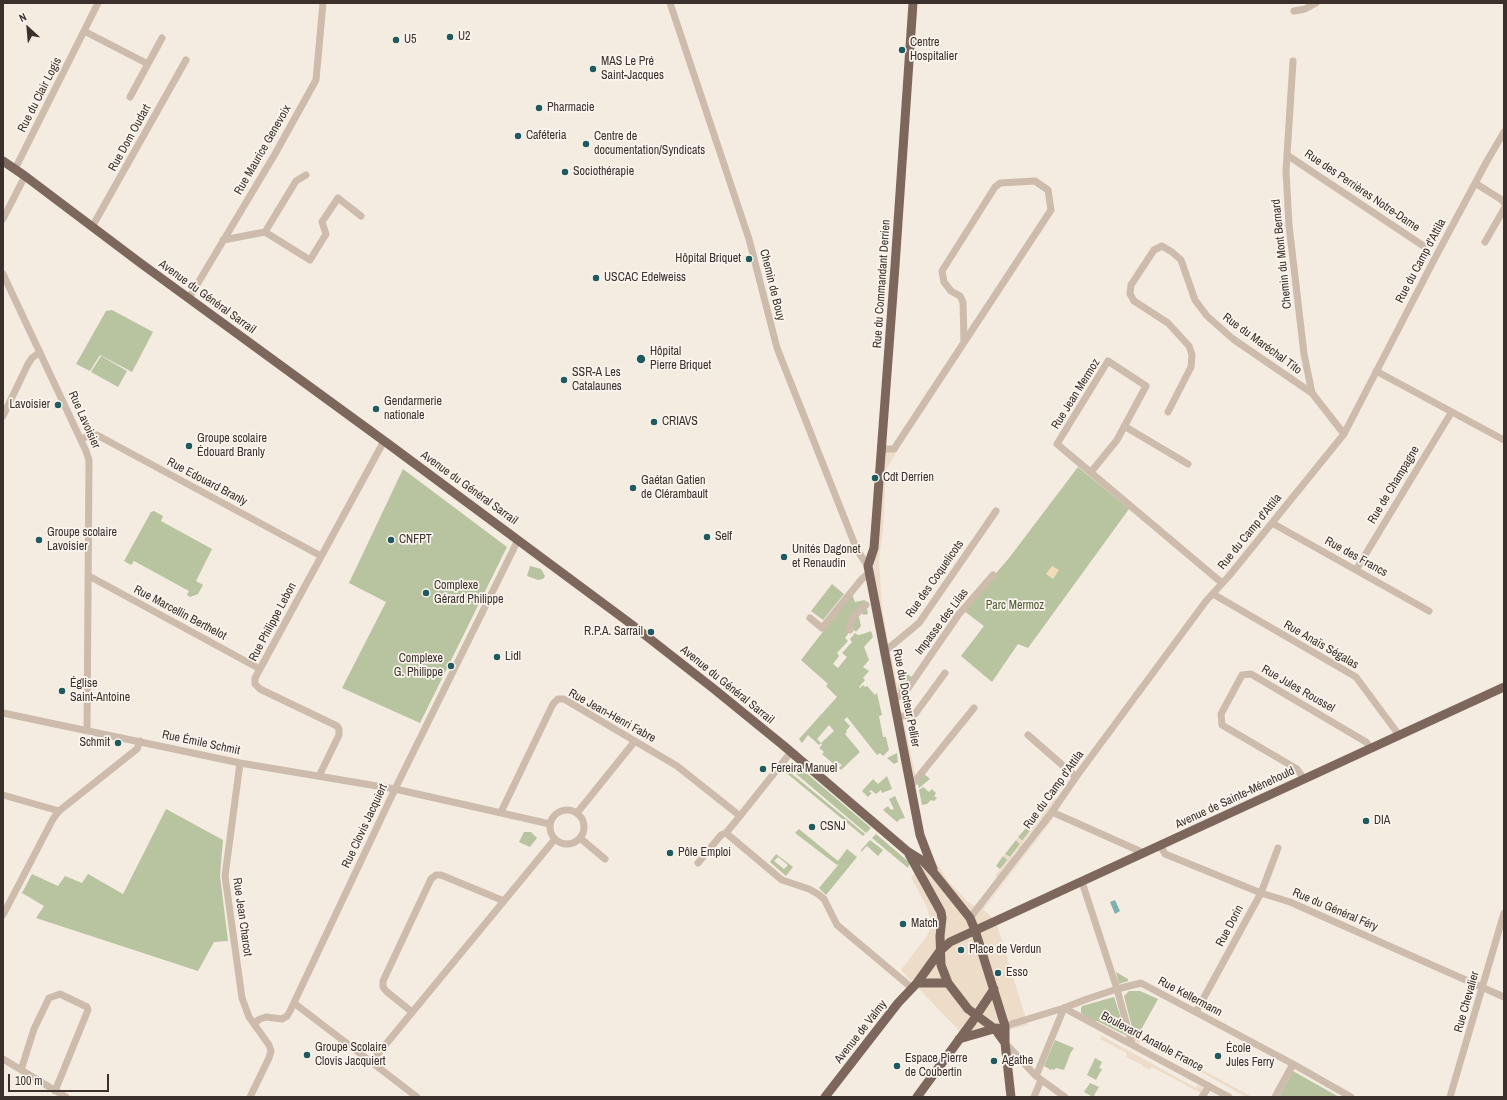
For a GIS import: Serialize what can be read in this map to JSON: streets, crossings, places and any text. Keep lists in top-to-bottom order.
{
  "streets": {
    "main road": [
      "Rue du Commandant Derrien",
      "Avenue du Général Sarrail",
      "Rue du Docteur Pellier",
      "Avenue de Sainte-Ménehould",
      "Avenue de Valmy"
    ],
    "street": [
      "Rue du Clair Logis",
      "Rue Dom Oudart",
      "Rue Maurice Genevoix",
      "Rue des Perrières Notre-Dame",
      "Chemin du Mont Bernard",
      "Rue du Camp d'Attila",
      "Chemin de Bouy",
      "Rue du Maréchal Tito",
      "Rue Jean Mermoz",
      "Rue Lavoisier",
      "Rue Edouard Branly",
      "Rue de Champagne",
      "Rue des Francs",
      "Rue des Coquelicots",
      "Rue Marcellin Berthelot",
      "Rue Philippe Lebon",
      "Impasse des Lilas",
      "Rue Anaïs Ségalas",
      "Rue Jules Roussel",
      "Rue Jean-Henri Fabre",
      "Rue Émile Schmit",
      "Rue Clovis Jacquiert",
      "Rue du Général Féry",
      "Rue Jean Charcot",
      "Rue Dorin",
      "Rue Kellermann",
      "Rue Chevalier",
      "Boulevard Anatole France"
    ]
  },
  "crossings": [
    ["Rue du Clair Logis", "Avenue du Général Sarrail"],
    ["Rue Dom Oudart", "Avenue du Général Sarrail"],
    ["Rue Maurice Genevoix", "Avenue du Général Sarrail"],
    ["Rue des Perrières Notre-Dame", "Chemin du Mont Bernard"],
    ["Chemin du Mont Bernard", "Rue du Camp d'Attila"],
    ["Chemin du Mont Bernard", "Rue du Maréchal Tito"],
    ["Rue du Camp d'Attila", "Rue Jean Mermoz"],
    ["Rue du Camp d'Attila", "Rue des Francs"],
    ["Rue du Camp d'Attila", "Rue Anaïs Ségalas"],
    ["Rue du Commandant Derrien", "Chemin de Bouy"],
    ["Rue du Commandant Derrien", "Rue du Docteur Pellier"],
    ["Chemin de Bouy", "Rue du Docteur Pellier"],
    ["Avenue du Général Sarrail", "Rue Philippe Lebon"],
    ["Avenue du Général Sarrail", "Rue du Docteur Pellier"],
    ["Avenue du Général Sarrail", "Rue Clovis Jacquiert"],
    ["Rue Lavoisier", "Rue Edouard Branly"],
    ["Rue Lavoisier", "Rue Marcellin Berthelot"],
    ["Rue Lavoisier", "Rue Émile Schmit"],
    ["Rue Edouard Branly", "Rue Philippe Lebon"],
    ["Rue de Champagne", "Rue des Francs"],
    ["Rue des Coquelicots", "Rue du Docteur Pellier"],
    ["Rue Marcellin Berthelot", "Rue Philippe Lebon"],
    ["Rue Philippe Lebon", "Rue Émile Schmit"],
    ["Impasse des Lilas", "Rue du Docteur Pellier"],
    ["Rue Anaïs Ségalas", "Avenue de Sainte-Ménehould"],
    ["Rue Jules Roussel", "Avenue de Sainte-Ménehould"],
    ["Rue Émile Schmit", "Rue Clovis Jacquiert"],
    ["Rue Émile Schmit", "Rue Jean Charcot"],
    ["Avenue de Sainte-Ménehould", "Rue du Général Féry"],
    ["Rue Clovis Jacquiert", "Rue Jean Charcot"],
    ["Rue du Général Féry", "Rue Dorin"],
    ["Rue du Général Féry", "Rue Chevalier"],
    ["Rue Dorin", "Rue Kellermann"],
    ["Rue Kellermann", "Boulevard Anatole France"]
  ],
  "parks": ["Parc Mermoz"],
  "places": [
    "U2",
    "U5",
    "Centre Hospitalier",
    "MAS Le Pré Saint-Jacques",
    "Pharmacie",
    "Caféteria",
    "Centre de documentation/Syndicats",
    "Sociothérapie",
    "Hôpital Briquet",
    "USCAC Edelweiss",
    "Hôpital Pierre Briquet",
    "SSR-A Les Catalaunes",
    "Lavoisier",
    "Gendarmerie nationale",
    "CRIAVS",
    "Groupe scolaire Édouard Branly",
    "Cdt Derrien",
    "Gaétan Gatien de Clérambault",
    "Self",
    "Groupe scolaire Lavoisier",
    "CNFPT",
    "Unités Dagonet et Renaudin",
    "Complexe Gérard Philippe",
    "R.P.A. Sarrail",
    "Lidl",
    "Complexe G. Philippe",
    "Église Saint-Antoine",
    "Schmit",
    "Fereira Manuel",
    "DIA",
    "CSNJ",
    "Pôle Emploi",
    "Match",
    "Place de Verdun",
    "Esso",
    "Groupe Scolaire Clovis Jacquiert",
    "École Jules Ferry",
    "Agathe",
    "Espace Pierre de Coubertin"
  ],
  "scale_bar": "100 m",
  "north": "top left"
}
